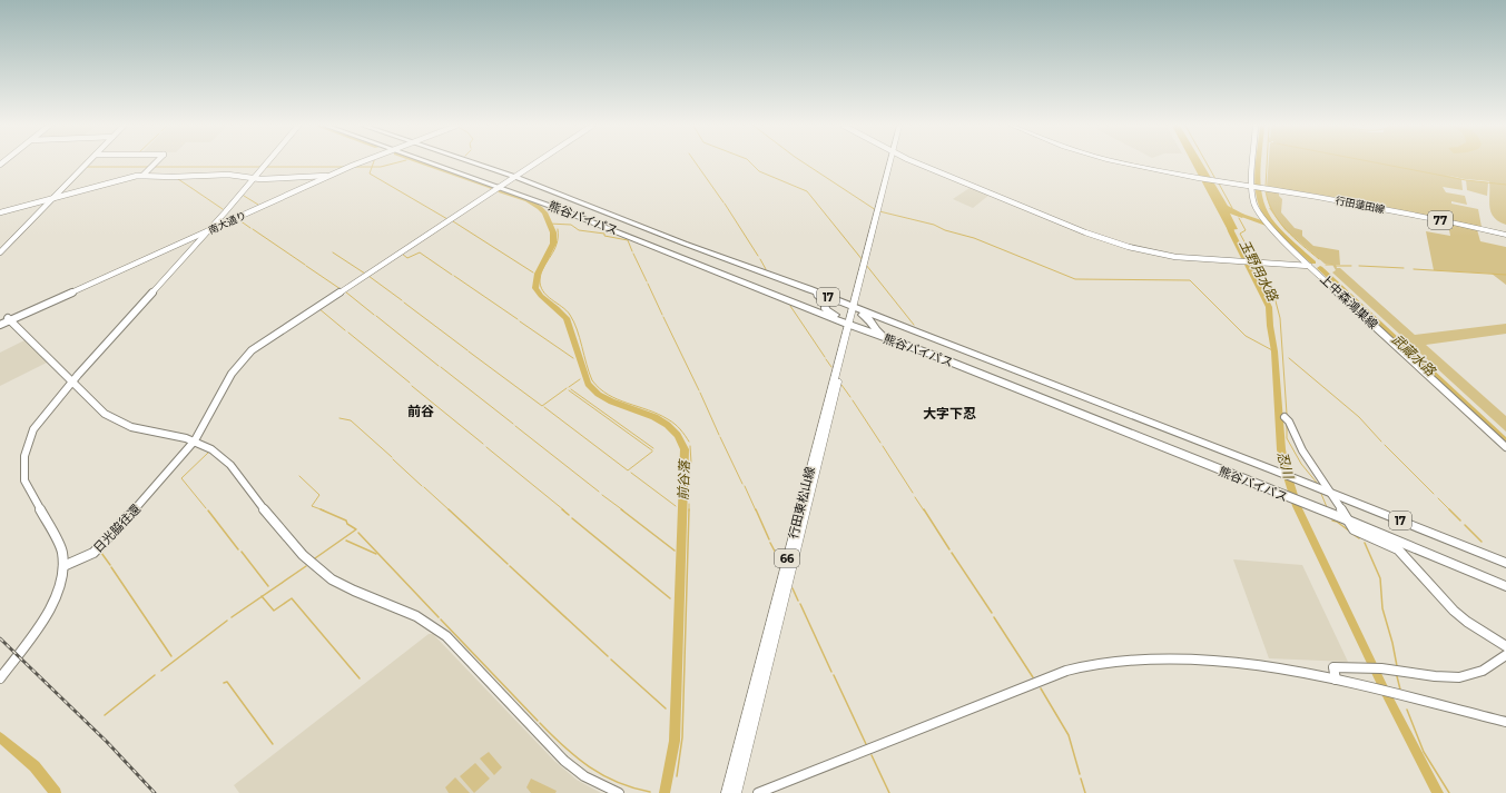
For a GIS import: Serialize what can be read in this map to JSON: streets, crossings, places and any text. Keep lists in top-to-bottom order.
{
  "streets": {
    "highway": ["熊谷バイパス", "17"],
    "main road": [
      "行田蓮田線",
      "77",
      "行田東松山線",
      "66"
    ],
    "street": ["南大通り", "上中森鴻巣線", "日光脇往還"]
  },
  "crossings": [
    ["行田蓮田線", "上中森鴻巣線"],
    ["熊谷バイパス", "17"],
    ["熊谷バイパス", "行田東松山線"],
    ["熊谷バイパス", "日光脇往還"],
    ["17", "行田東松山線"]
  ],
  "districts": ["前谷", "大字下忍"],
  "water": [
    "玉野用水路",
    "武蔵水路",
    "忍川",
    "前谷落"
  ]
}
